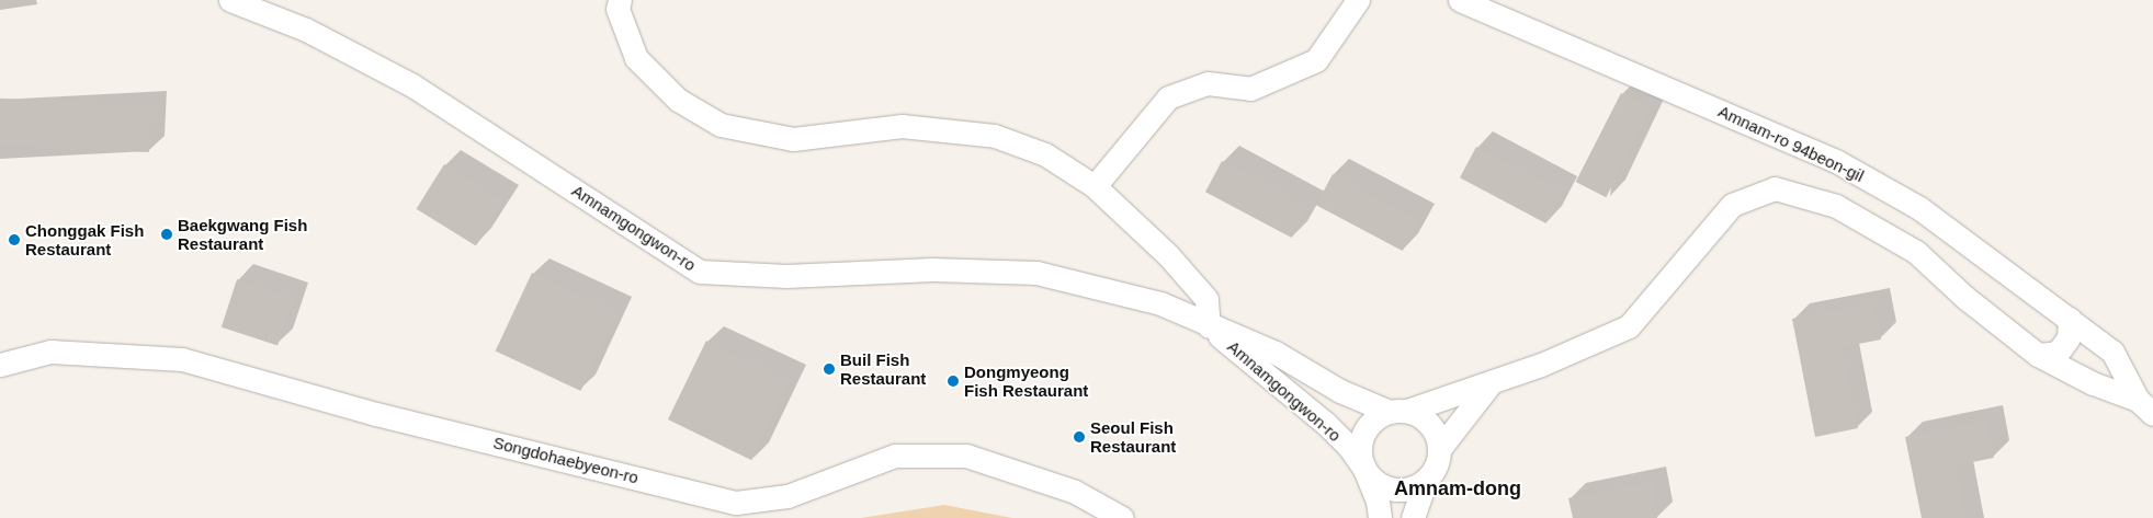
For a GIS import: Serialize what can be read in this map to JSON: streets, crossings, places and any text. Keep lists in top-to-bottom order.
{
  "streets": {
    "street": ["Amnam-ro 94beon-gil", "Amnamgongwon-ro", "Songdohaebyeon-ro"]
  },
  "districts": ["Amnam-dong"],
  "places": [
    "Baekgwang Fish Restaurant",
    "Chonggak Fish Restaurant",
    "Buil Fish Restaurant",
    "Dongmyeong Fish Restaurant",
    "Seoul Fish Restaurant"
  ]
}
